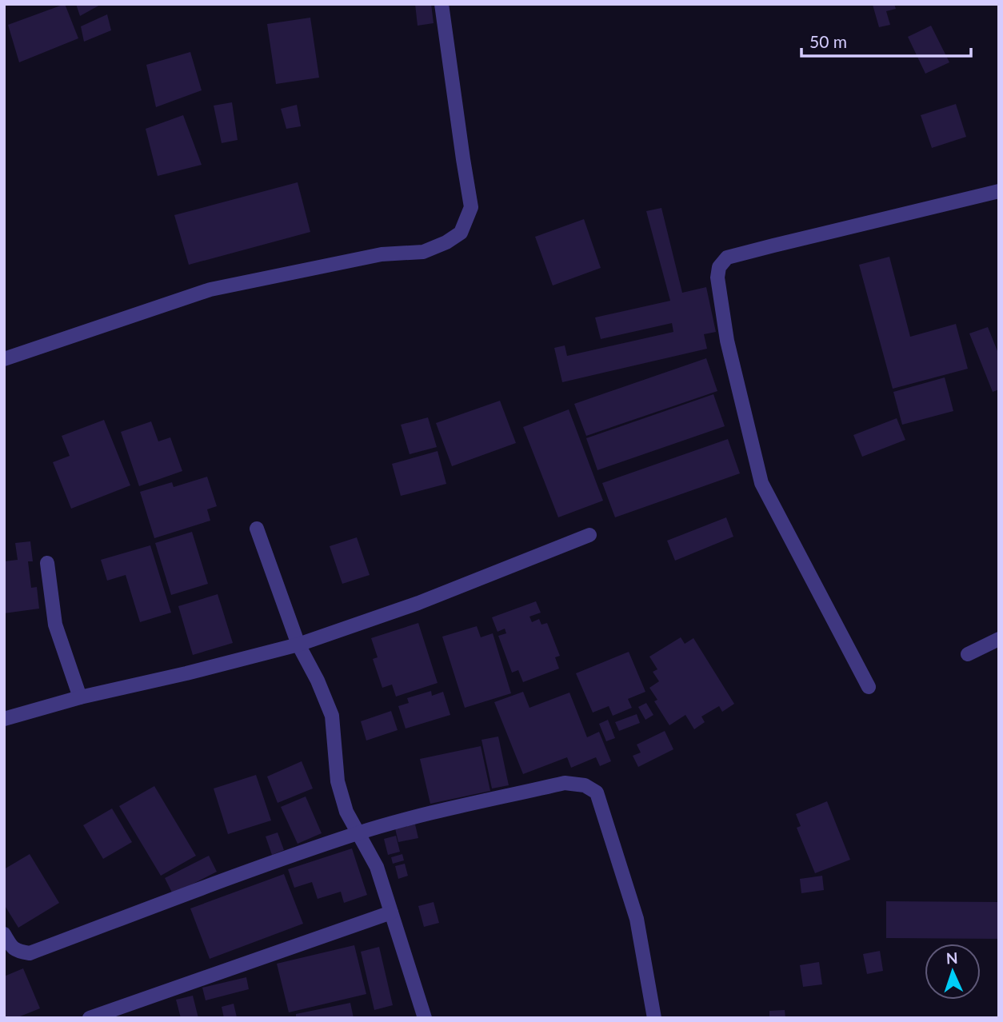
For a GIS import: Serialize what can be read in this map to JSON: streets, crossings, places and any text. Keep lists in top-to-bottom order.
{
  "scale_bar": "50 m",
  "north": "top"
}
